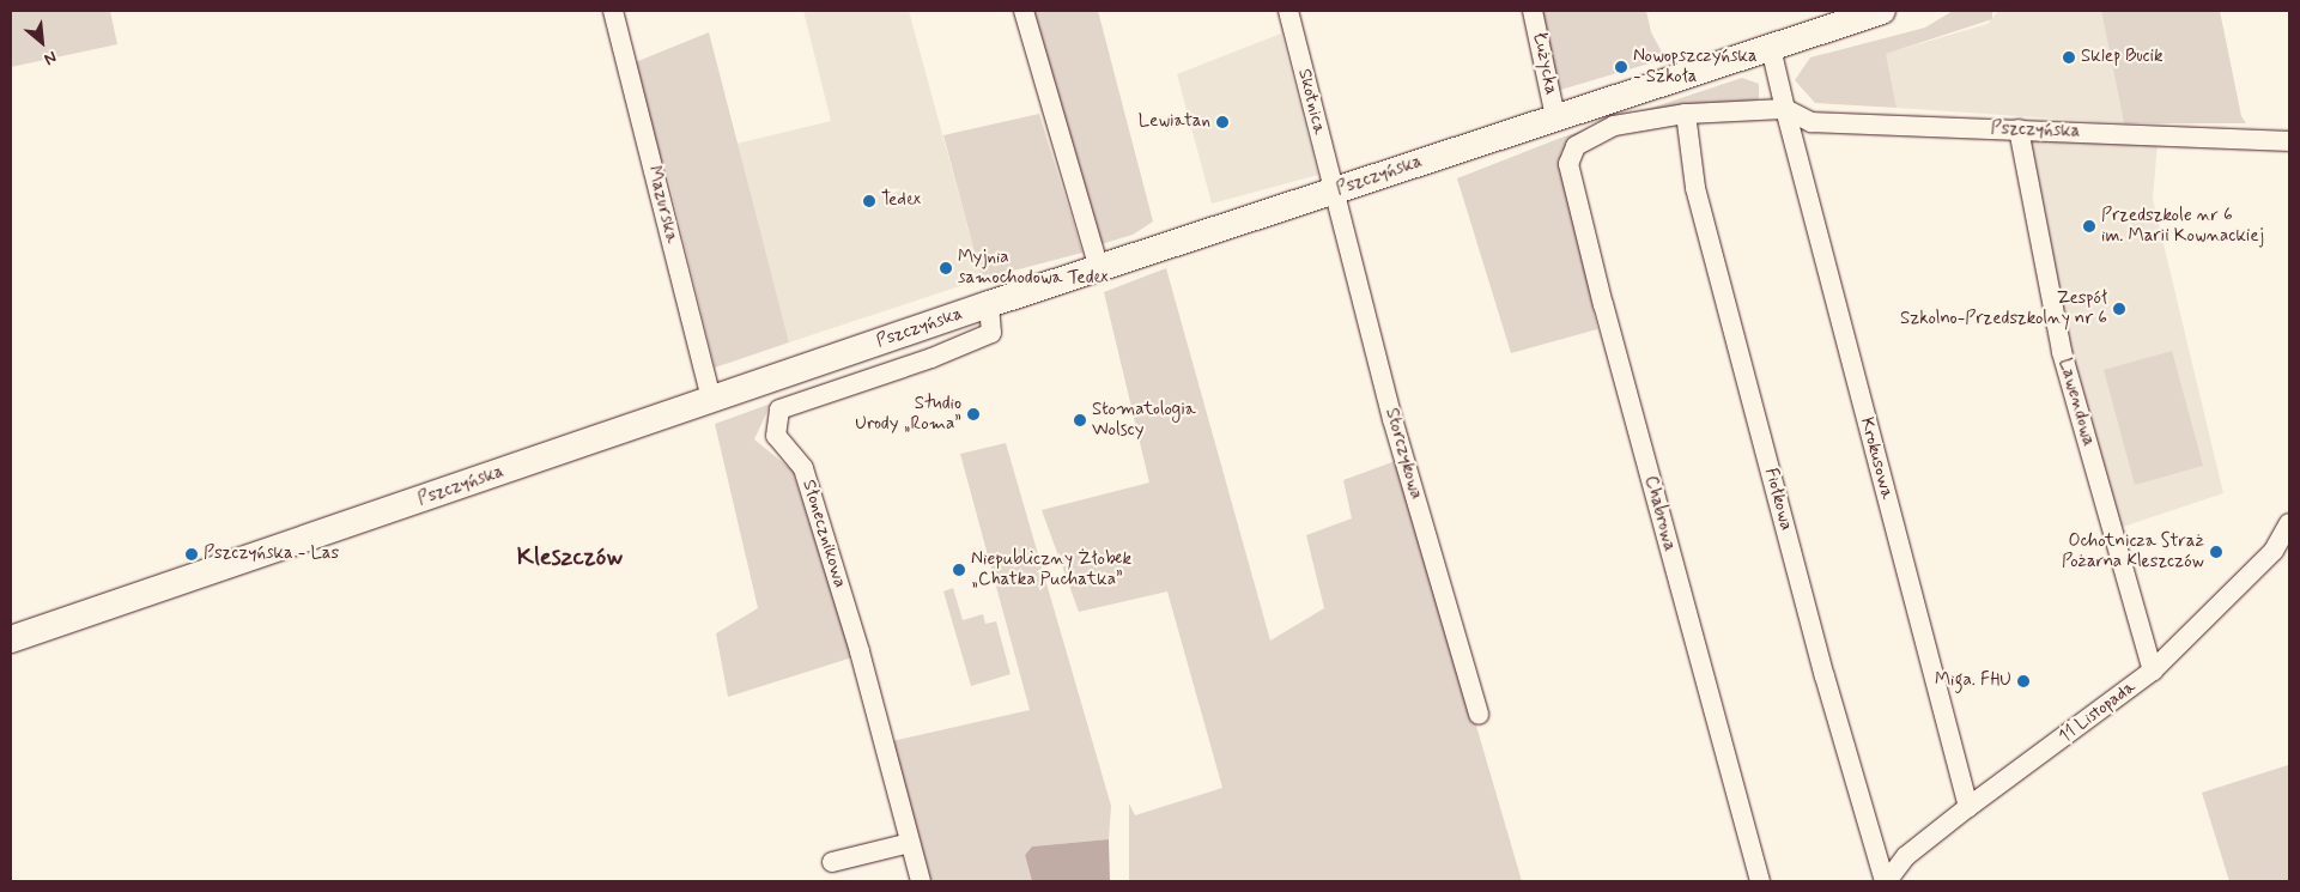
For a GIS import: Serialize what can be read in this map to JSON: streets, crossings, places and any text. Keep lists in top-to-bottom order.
{
  "streets": {
    "main road": ["Pszczyńska"],
    "street": [
      "Łużycka",
      "Skotnica",
      "Mazurska",
      "Lawendowa",
      "Storczykowa",
      "Krokusowa",
      "Fiołkowa",
      "Chabrowa",
      "Słonecznikowa",
      "11 Listopada"
    ]
  },
  "crossings": [
    ["Łużycka", "Pszczyńska"],
    ["Skotnica", "Pszczyńska"],
    ["Skotnica", "Storczykowa"],
    ["Pszczyńska", "Mazurska"],
    ["Pszczyńska", "Lawendowa"],
    ["Pszczyńska", "Storczykowa"],
    ["Pszczyńska", "Krokusowa"],
    ["Pszczyńska", "Fiołkowa"],
    ["Pszczyńska", "Chabrowa"],
    ["Pszczyńska", "Słonecznikowa"],
    ["Lawendowa", "11 Listopada"],
    ["Krokusowa", "11 Listopada"],
    ["Fiołkowa", "11 Listopada"]
  ],
  "districts": ["Kleszczów"],
  "places": [
    "Sklep Bucik",
    "Nowopszczyńska - Szkoła",
    "Lewiatan",
    "Tedex",
    "Przedszkole nr 6 im. Marii Kownackiej",
    "Myjnia samochodowa Tedex",
    "Zespół Szkolno-Przedszkolny nr 6",
    "Studio Urody „Roma”",
    "Stomatologia Wolscy",
    "Ochotnicza Straż Pożarna Kleszczów",
    "Pszczyńska - Las",
    "Niepubliczny Żłobek „Chatka Puchatka”",
    "Miga. FHU"
  ],
  "north": "bottom right"
}
